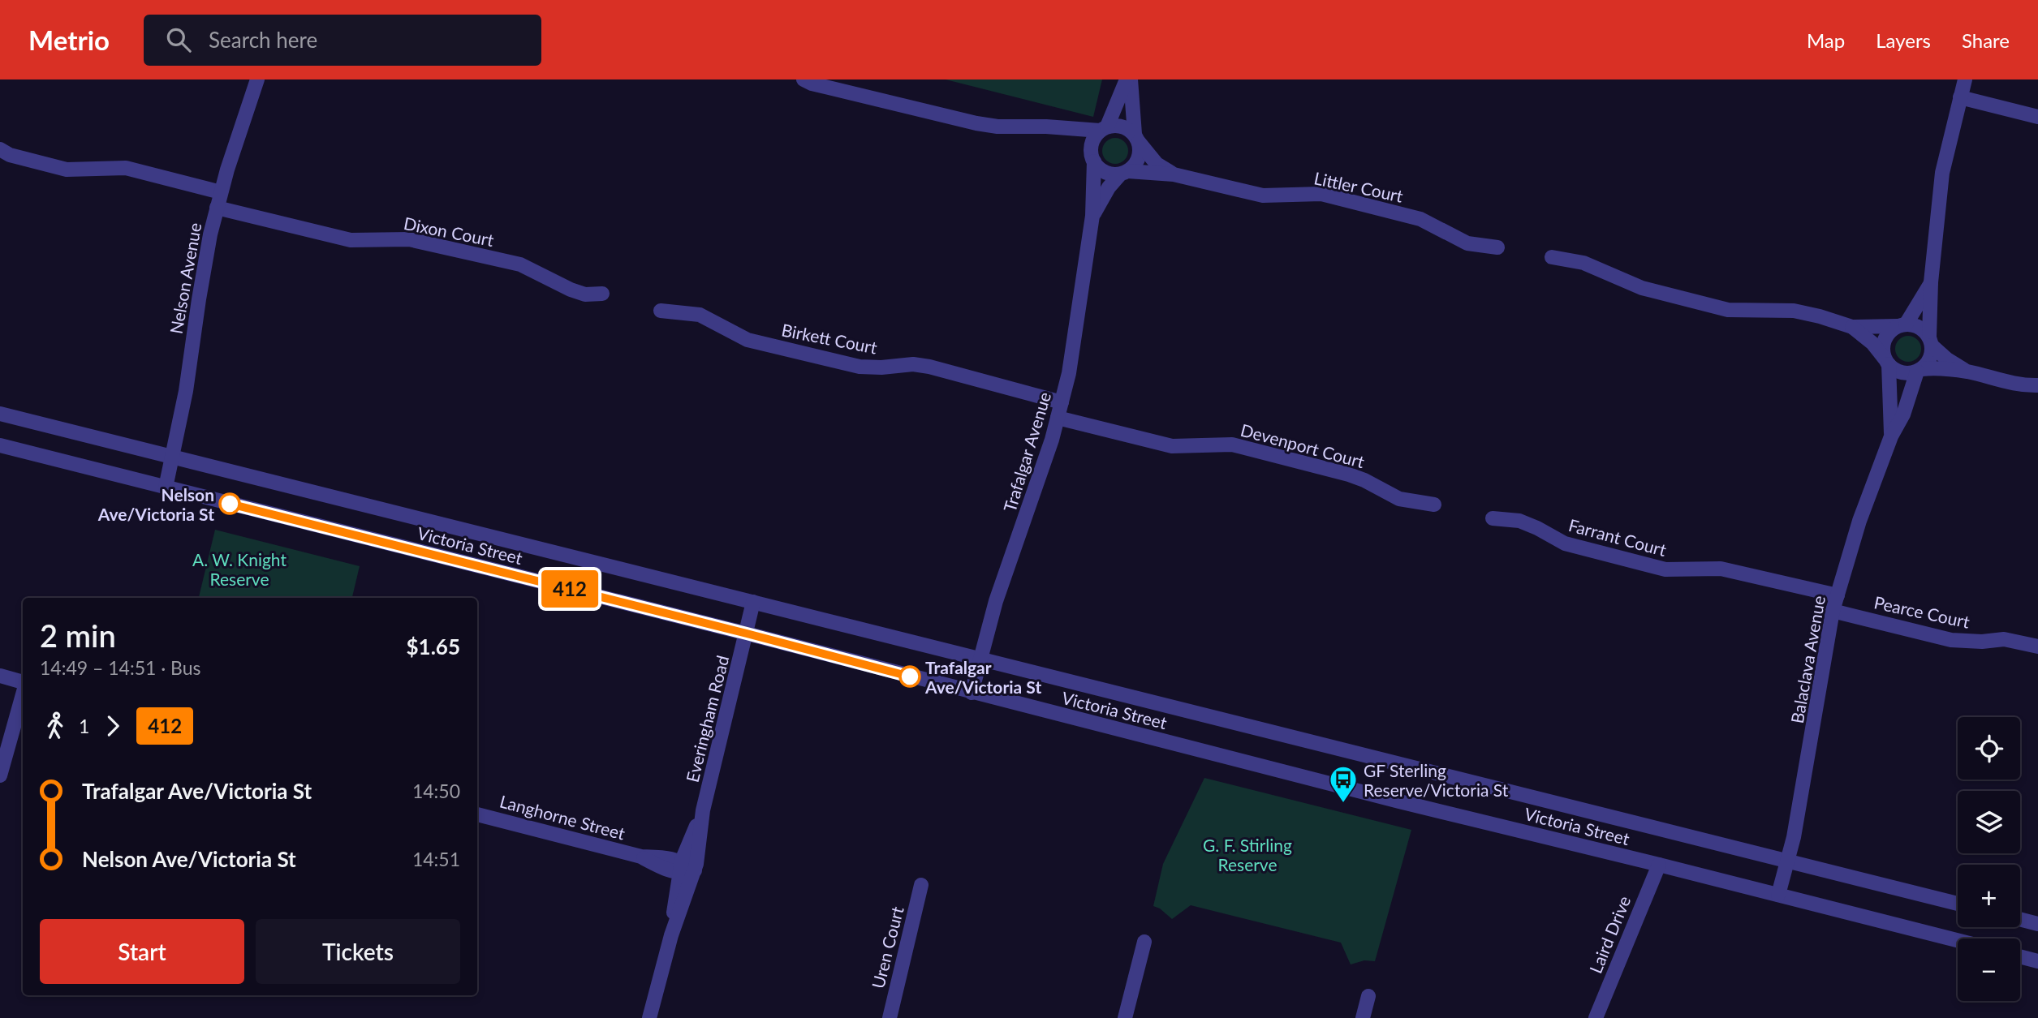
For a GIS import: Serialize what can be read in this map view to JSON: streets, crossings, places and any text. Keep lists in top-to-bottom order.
{
  "streets": {
    "street": [
      "Littler Court",
      "Dixon Court",
      "Nelson Avenue",
      "Birkett Court",
      "Devenport Court",
      "Trafalgar Avenue",
      "Farrant Court",
      "Victoria Street",
      "Pearce Court",
      "Balaclava Avenue",
      "Everingham Road",
      "Langhorne Street",
      "Laird Drive",
      "Uren Court"
    ]
  },
  "crossings": [
    ["Littler Court", "Trafalgar Avenue"],
    ["Dixon Court", "Nelson Avenue"],
    ["Nelson Avenue", "Victoria Street"],
    ["Birkett Court", "Trafalgar Avenue"],
    ["Devenport Court", "Trafalgar Avenue"],
    ["Trafalgar Avenue", "Victoria Street"],
    ["Farrant Court", "Balaclava Avenue"],
    ["Victoria Street", "Balaclava Avenue"],
    ["Victoria Street", "Everingham Road"],
    ["Victoria Street", "Laird Drive"],
    ["Pearce Court", "Balaclava Avenue"],
    ["Everingham Road", "Langhorne Street"]
  ],
  "parks": ["A. W. Knight Reserve", "G. F. Stirling Reserve"],
  "places": {
    "other": ["Nelson Ave/Victoria St", "Trafalgar Ave/Victoria St"],
    "bus stop": ["GF Sterling Reserve/Victoria St"]
  },
  "lines": ["bus line 412"],
  "page": {
    "header": "Metrio",
    "search": "Search here",
    "nav": ["Map", "Layers", "Share"],
    "on_map": "412",
    "heading": ["2 min", "14:49 – 14:51 · Bus", "$1.65"],
    "legs": ["1", "412"],
    "map_buttons": ["+", "−"],
    "list": [
      {
        "name": "Trafalgar Ave/Victoria St",
        "value": "14:50"
      },
      {
        "name": "Nelson Ave/Victoria St",
        "value": "14:51"
      }
    ],
    "buttons": ["Start", "Tickets"]
  }
}
